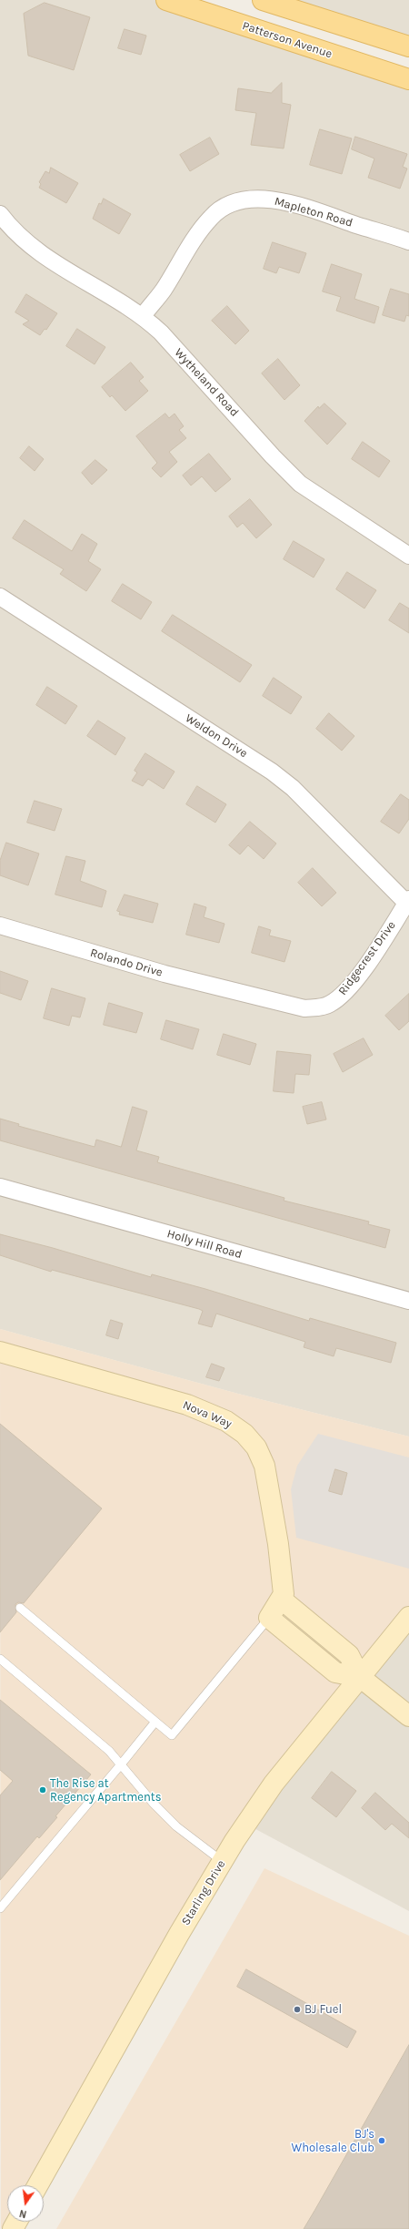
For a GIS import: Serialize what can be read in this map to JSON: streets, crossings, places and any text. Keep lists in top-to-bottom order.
{
  "streets": {
    "main road": ["Patterson Avenue"],
    "street": [
      "Mapleton Road",
      "Wytheland Road",
      "Weldon Drive",
      "Ridgecrest Drive",
      "Rolando Drive",
      "Holly Hill Road",
      "Nova Way",
      "Starling Drive"
    ]
  },
  "crossings": [
    ["Mapleton Road", "Wytheland Road"],
    ["Weldon Drive", "Ridgecrest Drive"],
    ["Ridgecrest Drive", "Rolando Drive"]
  ],
  "places": ["The Rise at Regency Apartments", "BJ Fuel", "BJ's Wholesale Club"],
  "north": "bottom"
}
